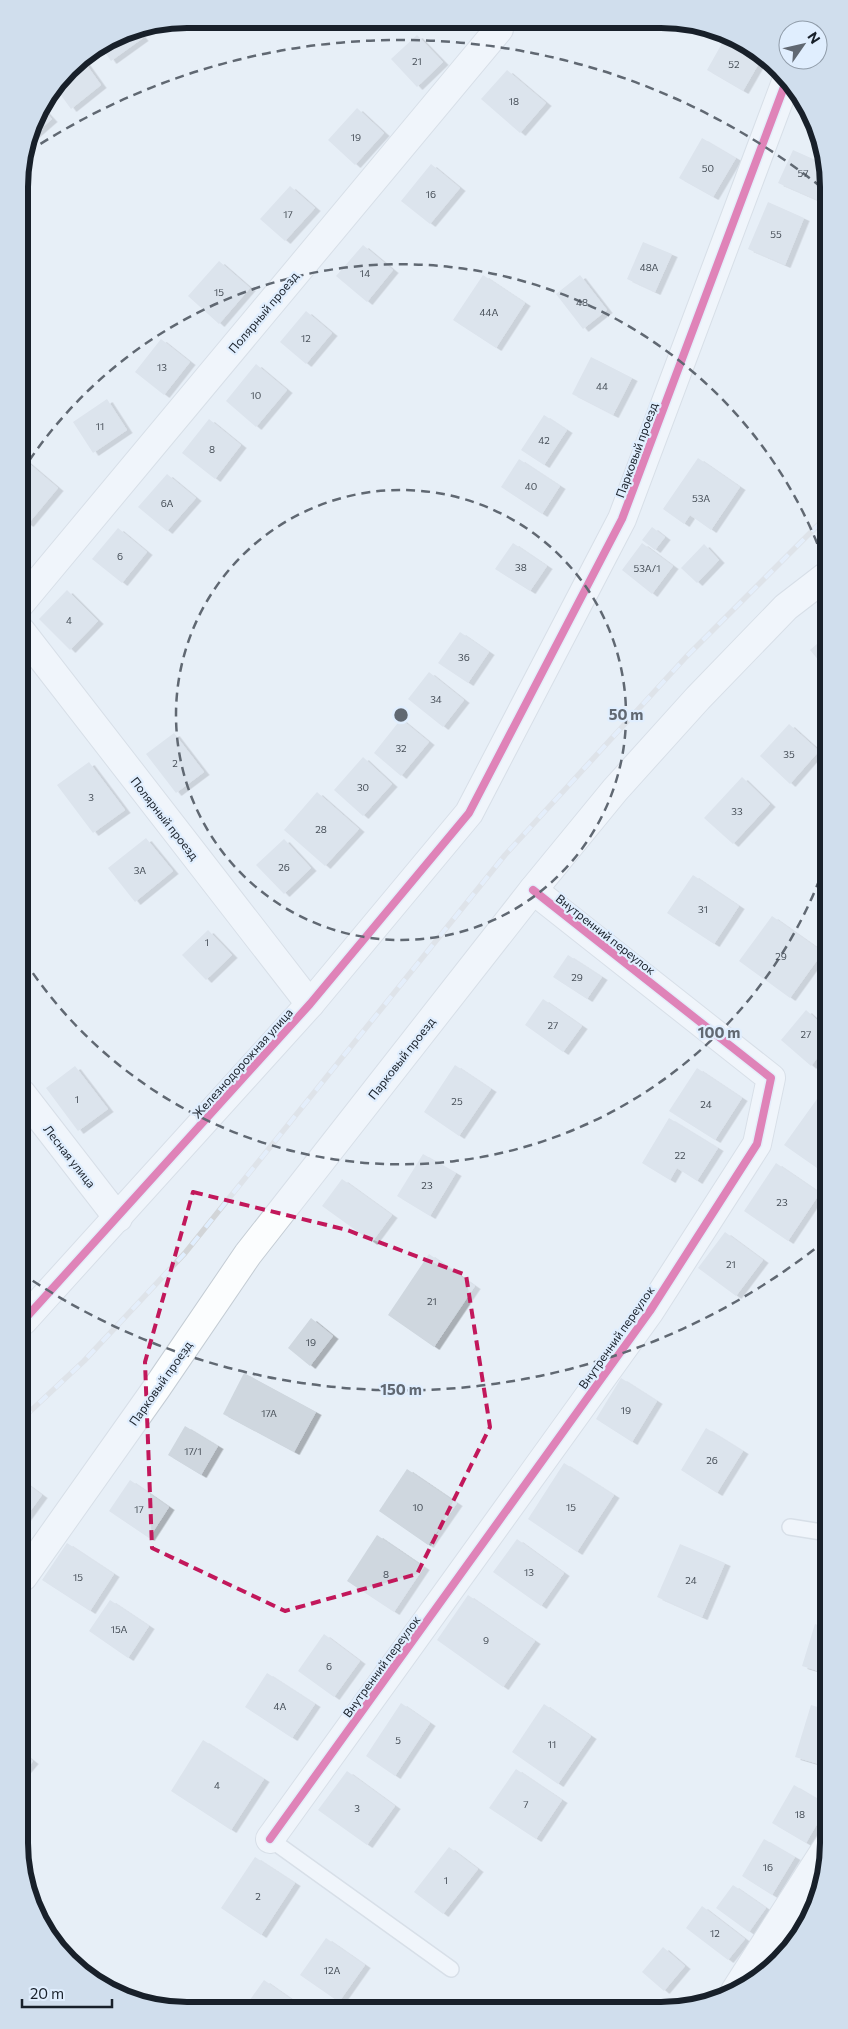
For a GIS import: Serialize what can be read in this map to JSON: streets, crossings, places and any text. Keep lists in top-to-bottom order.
{
  "streets": {
    "street": [
      "Полярный проезд",
      "Парковый проезд",
      "Внутренний переулок",
      "Железнодорожная улица",
      "Лесная улица"
    ]
  },
  "crossings": [
    ["Полярный проезд", "Железнодорожная улица"],
    ["Парковый проезд", "Внутренний переулок"],
    ["Парковый проезд", "Железнодорожная улица"],
    ["Железнодорожная улица", "Лесная улица"]
  ],
  "house_numbers": [
    "21",
    "52",
    "18",
    "19",
    "50",
    "57",
    "16",
    "17",
    "55",
    "48А",
    "14",
    "15",
    "48",
    "44А",
    "12",
    "13",
    "44",
    "10",
    "11",
    "42",
    "8",
    "40",
    "53А",
    "6А",
    "6",
    "38",
    "53А/1",
    "4",
    "36",
    "34",
    "32",
    "35",
    "2",
    "30",
    "3",
    "33",
    "28",
    "26",
    "3А",
    "31",
    "1",
    "29",
    "29",
    "27",
    "27",
    "1",
    "25",
    "24",
    "22",
    "23",
    "23",
    "21",
    "21",
    "19",
    "19",
    "17А",
    "17/1",
    "26",
    "10",
    "15",
    "17",
    "13",
    "8",
    "15",
    "24",
    "15А",
    "9",
    "6",
    "4А",
    "5",
    "11",
    "4",
    "7",
    "3",
    "18",
    "16",
    "1",
    "2",
    "12",
    "12А"
  ],
  "scale_bar": "20 m",
  "north": "top right",
  "rings": ["50 m", "100 m", "150 m"]
}
